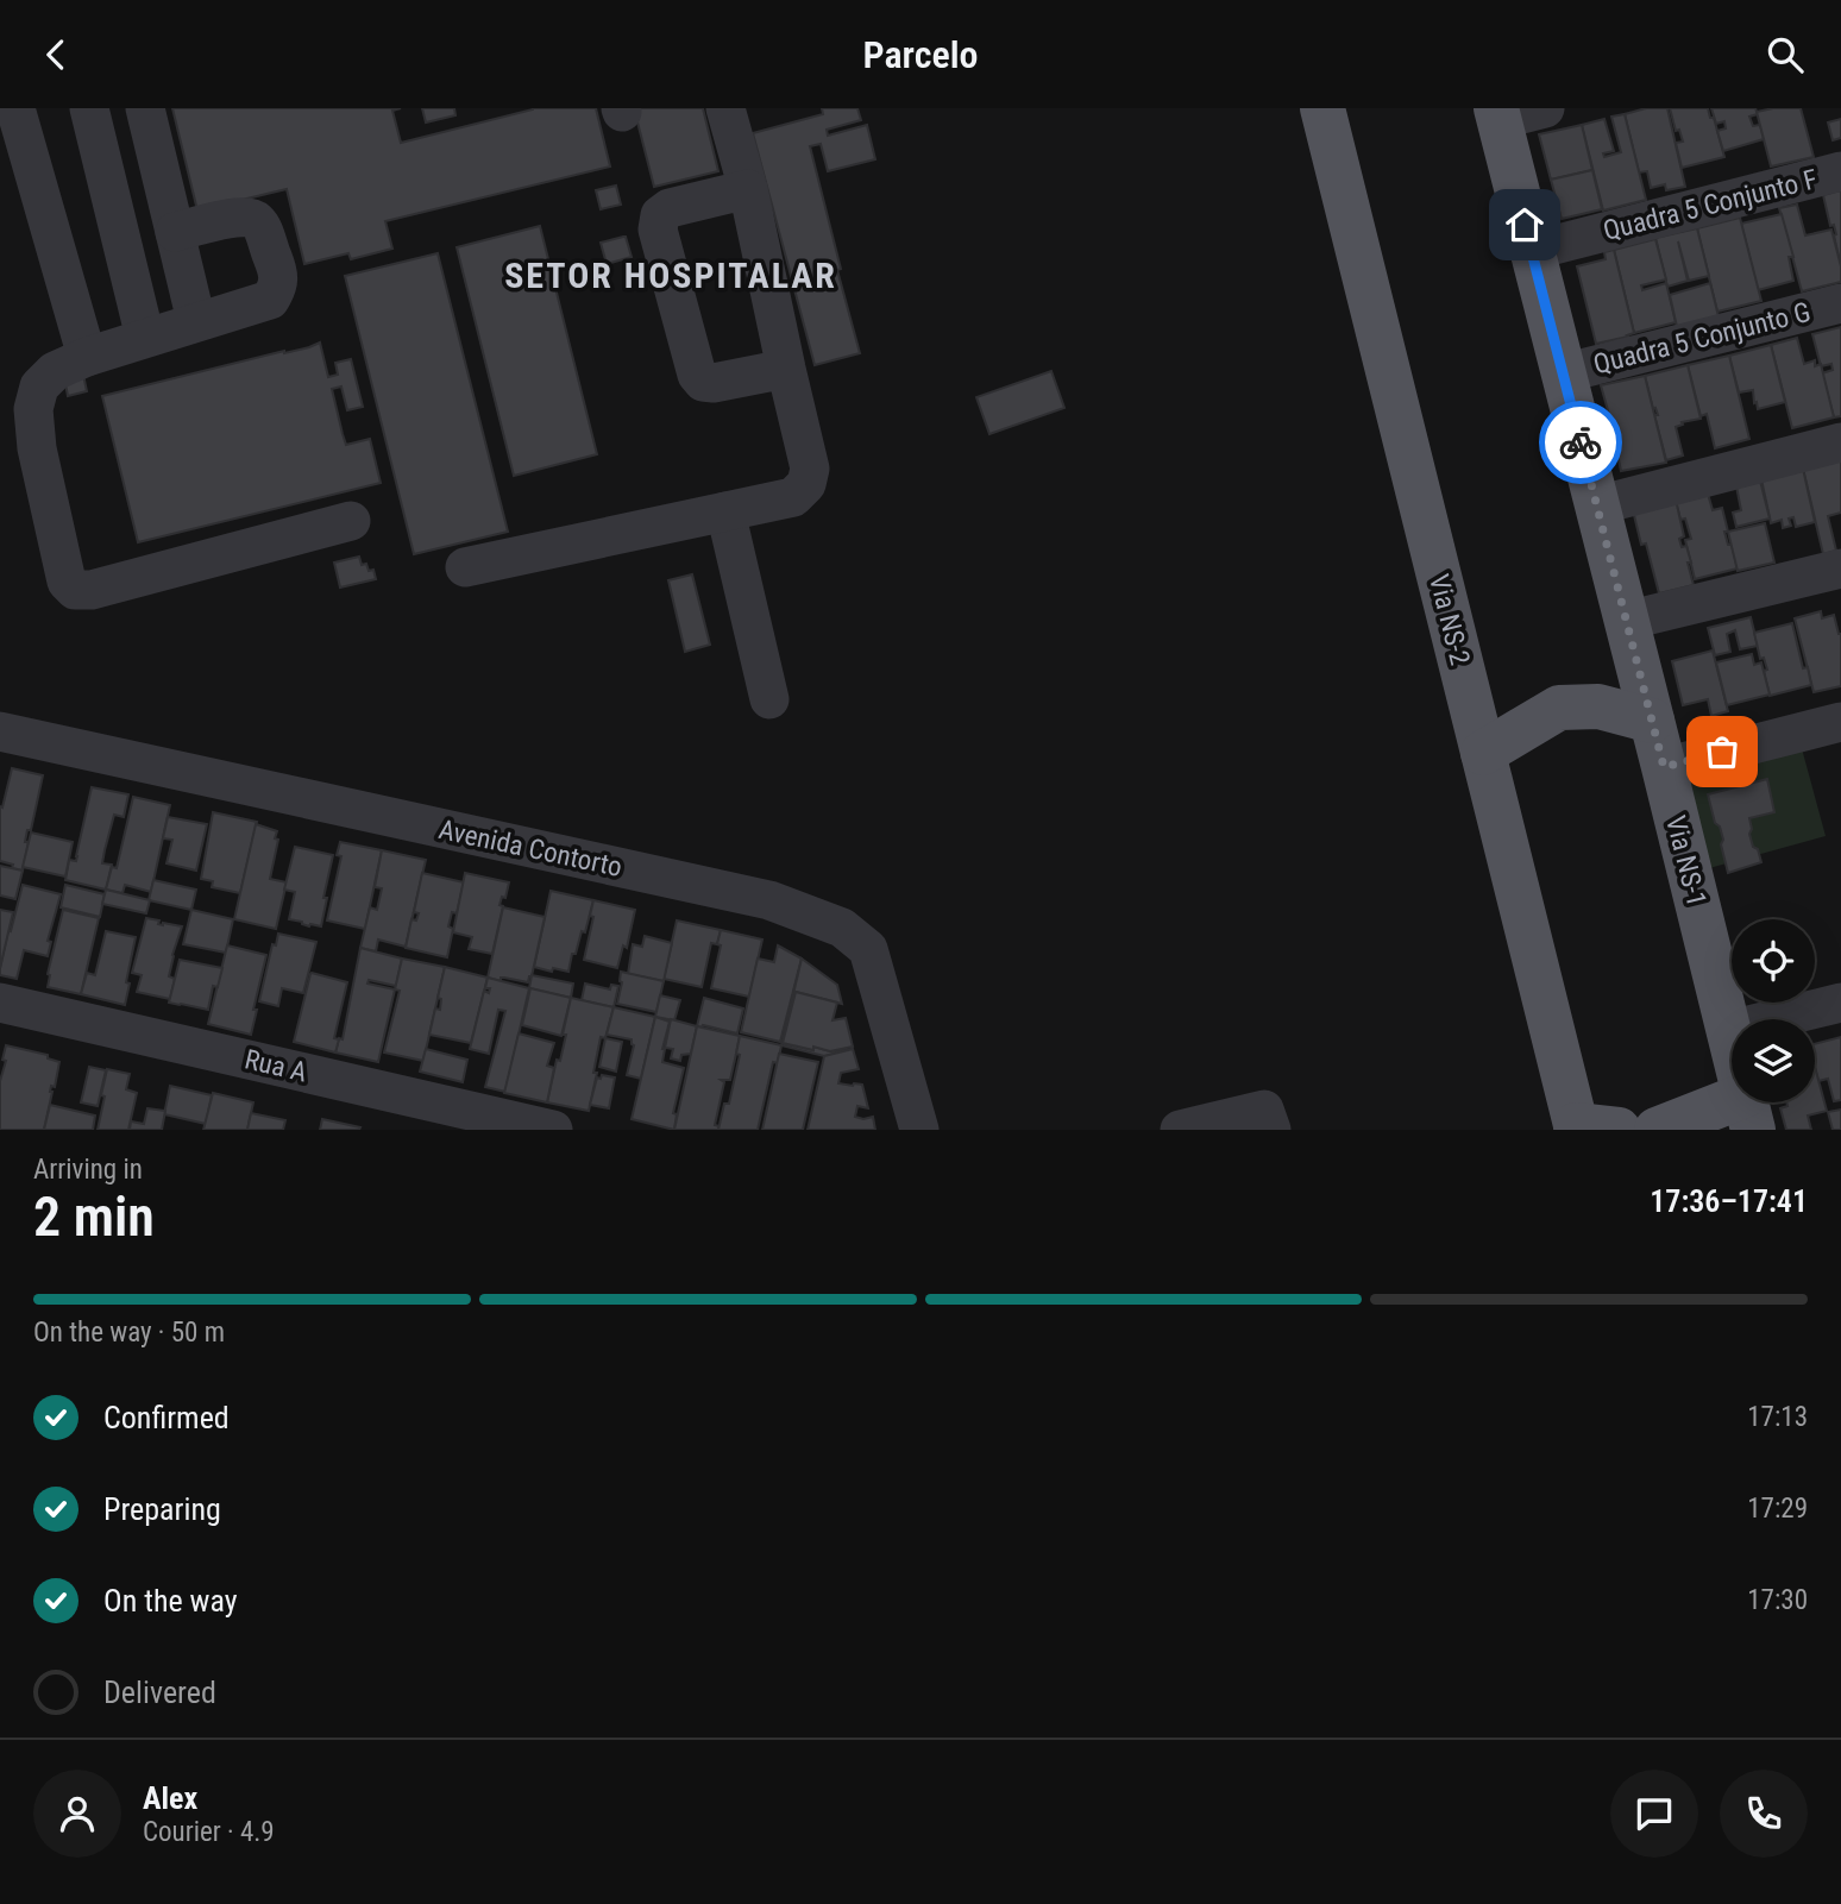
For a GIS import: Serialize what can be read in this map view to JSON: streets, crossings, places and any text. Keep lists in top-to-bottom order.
{
  "streets": {
    "main road": ["Via NS-2", "Via NS-1"],
    "street": [
      "Quadra 5 Conjunto F",
      "Quadra 5 Conjunto G",
      "Avenida Contorto",
      "Rua A"
    ]
  },
  "crossings": [
    ["Quadra 5 Conjunto F", "Via NS-1"],
    ["Quadra 5 Conjunto G", "Via NS-1"]
  ],
  "districts": ["SETOR HOSPITALAR"],
  "page": {
    "header": "Parcelo",
    "heading": ["2 min", "Arriving in", "17:36–17:41"],
    "panel": ["Alex", "Courier · 4.9"],
    "bar": "On the way · 50 m",
    "list": [
      ["Confirmed", "17:13"],
      ["Preparing", "17:29"],
      ["On the way", "17:30"],
      "Delivered"
    ]
  }
}
